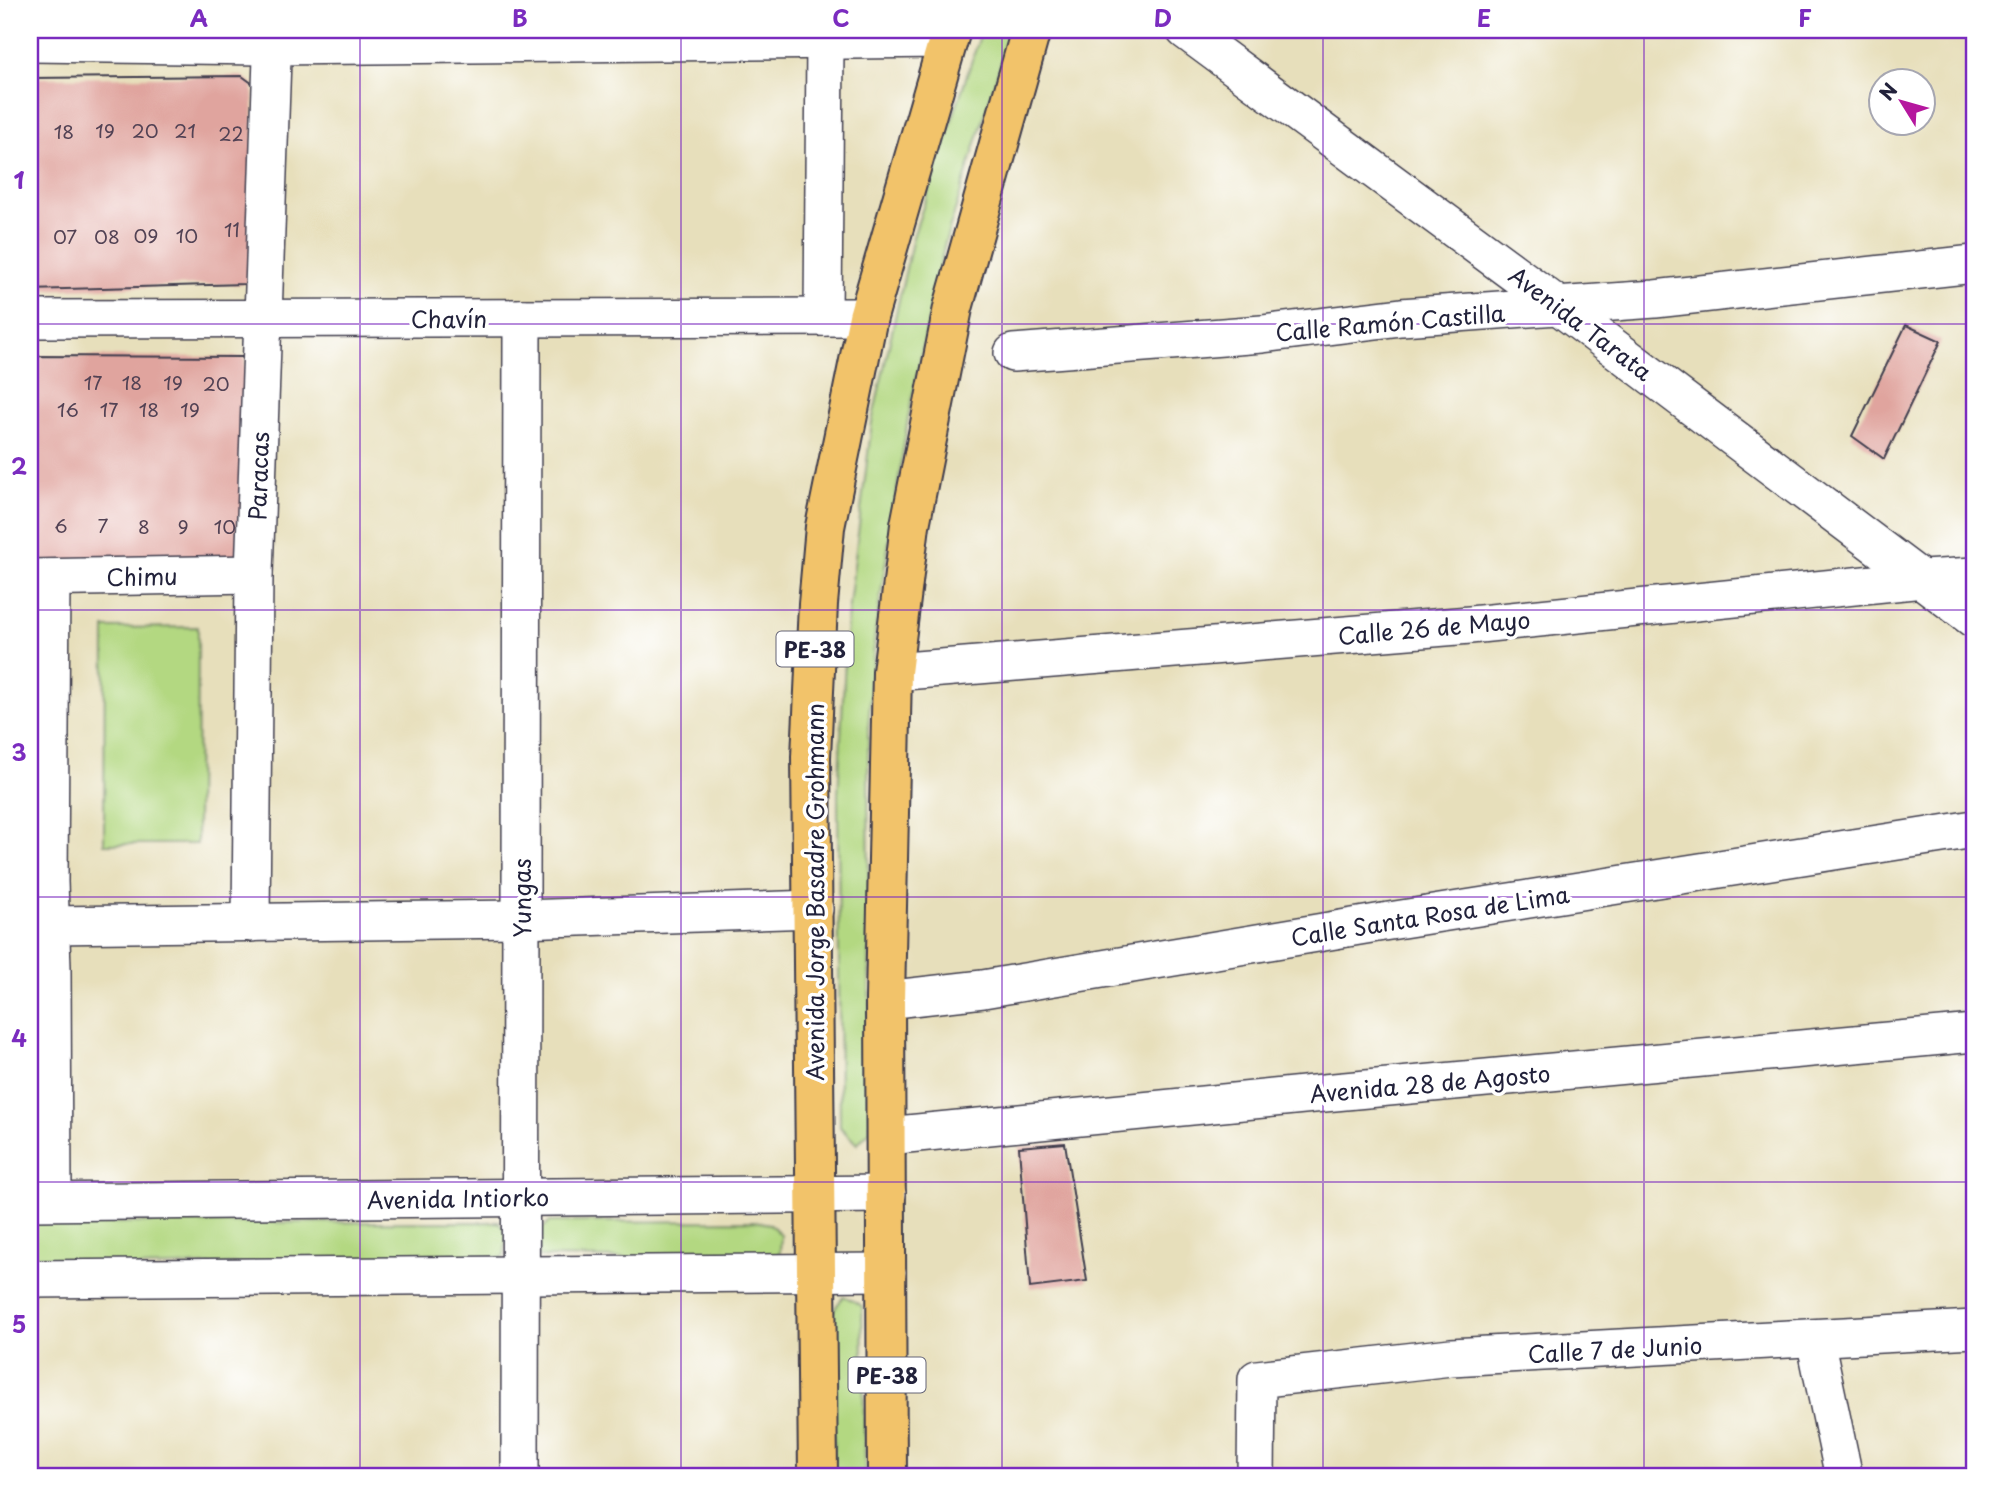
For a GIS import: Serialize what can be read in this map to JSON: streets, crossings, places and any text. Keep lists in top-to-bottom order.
{
  "streets": {
    "highway": ["PE-38", "Avenida Jorge Basadre Grohmann"],
    "street": [
      "Chavín",
      "Calle Ramón Castilla",
      "Avenida Tarata",
      "Paracas",
      "Chimu",
      "Calle 26 de Mayo",
      "Yungas",
      "Calle Santa Rosa de Lima",
      "Avenida 28 de Agosto",
      "Avenida Intiorko",
      "Calle 7 de Junio"
    ]
  },
  "crossings": [
    ["Chavín", "Paracas"],
    ["Chavín", "Avenida Jorge Basadre Grohmann"],
    ["Chavín", "Yungas"],
    ["Calle Ramón Castilla", "Avenida Tarata"],
    ["Avenida Tarata", "Calle 26 de Mayo"],
    ["Paracas", "Chimu"],
    ["Calle 26 de Mayo", "PE-38"],
    ["PE-38", "Calle Santa Rosa de Lima"],
    ["PE-38", "Avenida 28 de Agosto"],
    ["PE-38", "Avenida Intiorko"],
    ["Avenida Jorge Basadre Grohmann", "Avenida Intiorko"],
    ["Yungas", "Avenida Intiorko"]
  ],
  "house_numbers": [
    "19",
    "20",
    "21",
    "18",
    "22",
    "11",
    "09",
    "10",
    "07",
    "08",
    "17",
    "18",
    "19",
    "20",
    "16",
    "17",
    "18",
    "19",
    "6",
    "7",
    "8",
    "9",
    "10"
  ],
  "north": "top left",
  "grid": {
    "columns": [
      "A",
      "B",
      "C",
      "D",
      "E",
      "F"
    ],
    "rows": [
      "1",
      "2",
      "3",
      "4",
      "5"
    ]
  }
}
